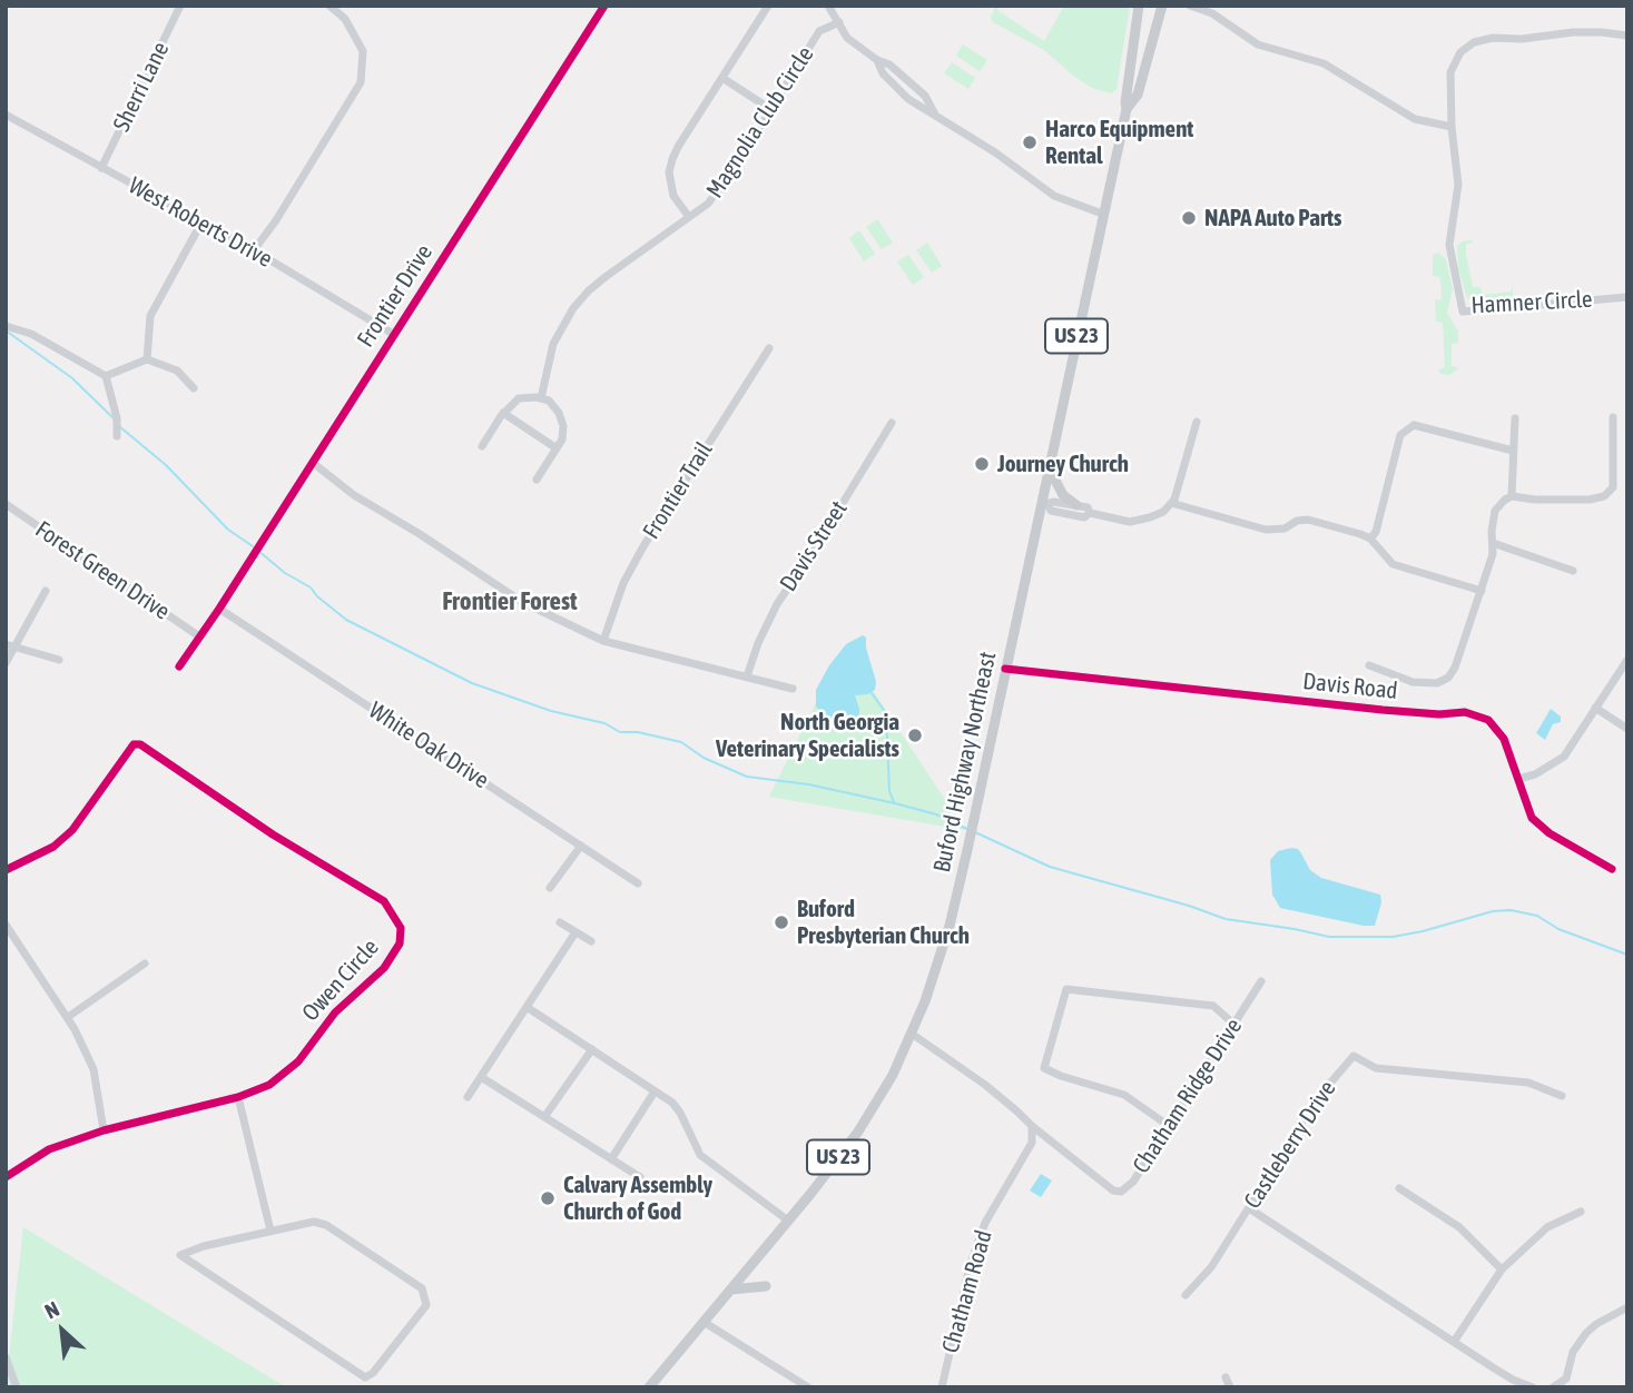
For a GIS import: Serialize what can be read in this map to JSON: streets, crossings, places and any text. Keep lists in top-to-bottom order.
{
  "streets": {
    "main road": ["US 23", "Buford Highway Northeast"],
    "street": [
      "Sherri Lane",
      "Magnolia Club Circle",
      "West Roberts Drive",
      "Frontier Drive",
      "Hamner Circle",
      "Frontier Trail",
      "Davis Street",
      "Forest Green Drive",
      "Davis Road",
      "White Oak Drive",
      "Owen Circle",
      "Chatham Ridge Drive",
      "Castleberry Drive",
      "Chatham Road"
    ]
  },
  "crossings": [
    ["Sherri Lane", "West Roberts Drive"],
    ["West Roberts Drive", "Frontier Drive"],
    ["Frontier Drive", "Forest Green Drive"],
    ["Frontier Drive", "White Oak Drive"],
    ["US 23", "Buford Highway Northeast"],
    ["Davis Road", "Buford Highway Northeast"],
    ["Chatham Ridge Drive", "Chatham Road"]
  ],
  "districts": ["Frontier Forest"],
  "places": [
    "Harco Equipment Rental",
    "NAPA Auto Parts",
    "Journey Church",
    "North Georgia Veterinary Specialists",
    "Buford Presbyterian Church",
    "Calvary Assembly Church of God"
  ],
  "north": "top left"
}
